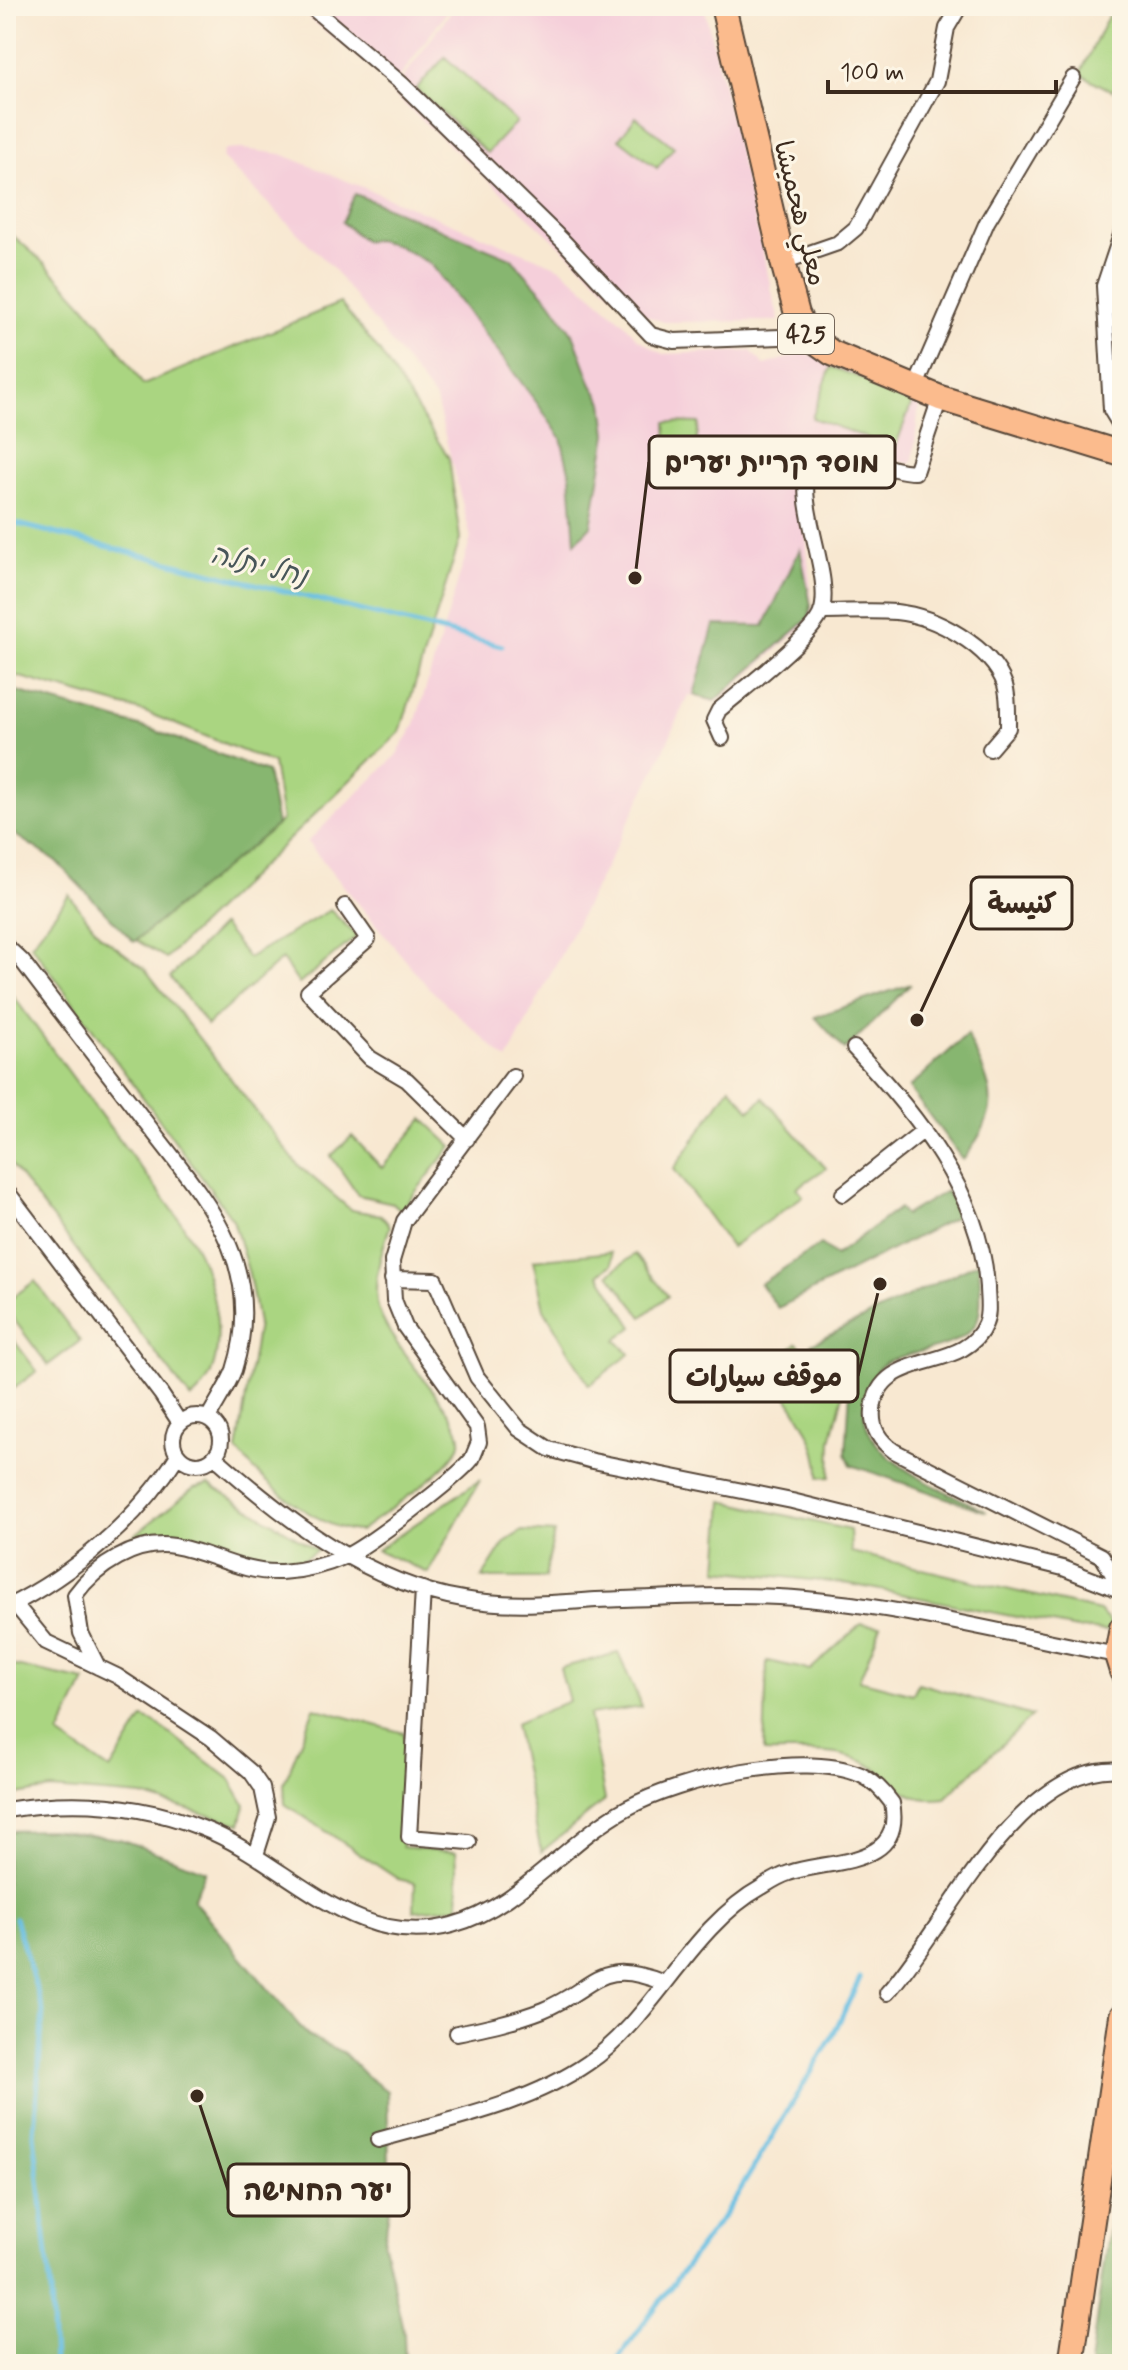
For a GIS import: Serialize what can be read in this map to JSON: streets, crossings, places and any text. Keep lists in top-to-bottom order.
{
  "streets": {
    "main road": ["معلي هحميشا", "425"]
  },
  "crossings": [
    ["معلي هحميشا", "425"]
  ],
  "water": ["נחל יתלה"],
  "places": [
    "מוסד קריית יערים",
    "كنيسة",
    "موقف سيارات",
    "יער החמישה"
  ],
  "scale_bar": "100 m"
}
